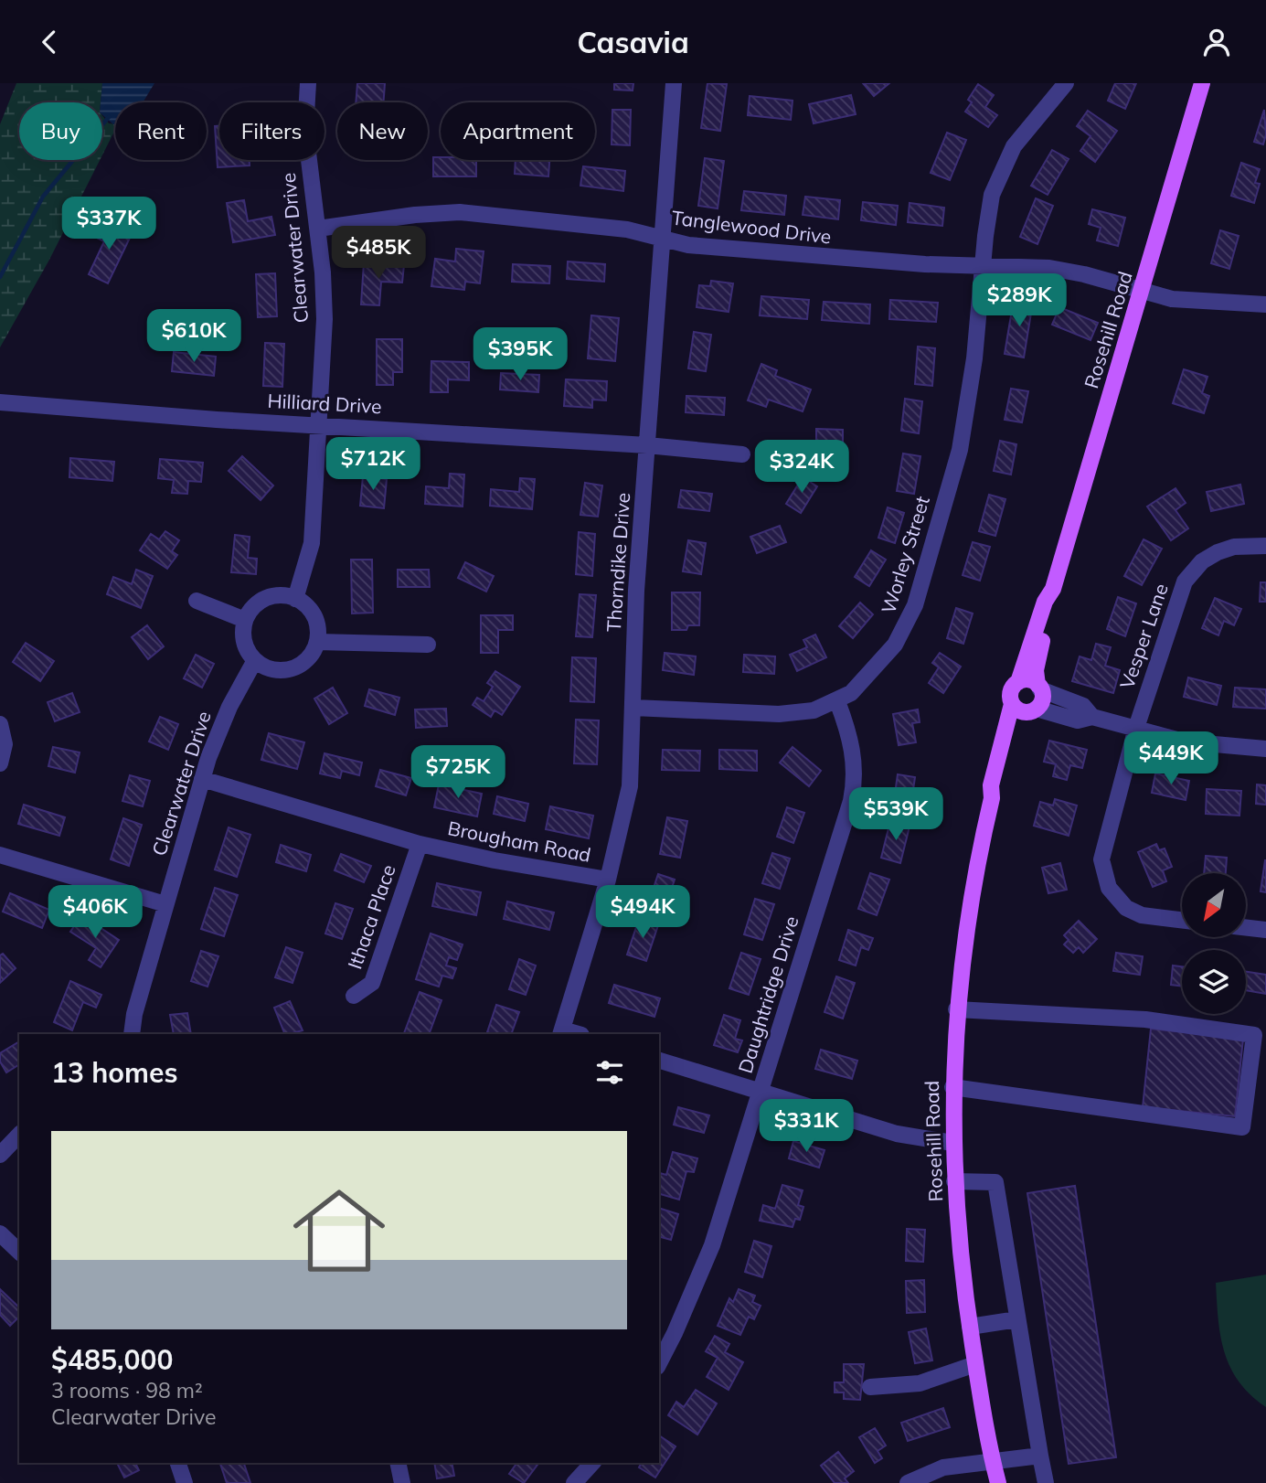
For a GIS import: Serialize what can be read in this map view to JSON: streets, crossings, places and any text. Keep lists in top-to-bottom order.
{
  "streets": {
    "main road": ["Rosehill Road"],
    "street": [
      "Tanglewood Drive",
      "Clearwater Drive",
      "Hilliard Drive",
      "Worley Street",
      "Thorndike Drive",
      "Vesper Lane",
      "Brougham Road",
      "Ithaca Place",
      "Daughtridge Drive"
    ]
  },
  "crossings": [
    ["Tanglewood Drive", "Clearwater Drive"],
    ["Tanglewood Drive", "Rosehill Road"],
    ["Tanglewood Drive", "Worley Street"],
    ["Tanglewood Drive", "Thorndike Drive"],
    ["Clearwater Drive", "Hilliard Drive"],
    ["Clearwater Drive", "Brougham Road"],
    ["Hilliard Drive", "Thorndike Drive"],
    ["Worley Street", "Thorndike Drive"],
    ["Worley Street", "Daughtridge Drive"],
    ["Thorndike Drive", "Brougham Road"],
    ["Brougham Road", "Ithaca Place"]
  ],
  "north": "bottom left",
  "page": {
    "header": "Casavia",
    "chip": [
      "Buy",
      "Rent",
      "Filters",
      "New",
      "Apartment"
    ],
    "price": [
      "$337K",
      "$485K",
      "$289K",
      "$610K",
      "$395K",
      "$712K",
      "$324K",
      "$449K",
      "$725K",
      "$539K",
      "$406K",
      "$494K",
      "$331K"
    ],
    "heading": "13 homes",
    "list": [
      {
        "name": "$485,000",
        "note": "3 rooms · 98 m² · Clearwater Drive"
      }
    ]
  }
}
